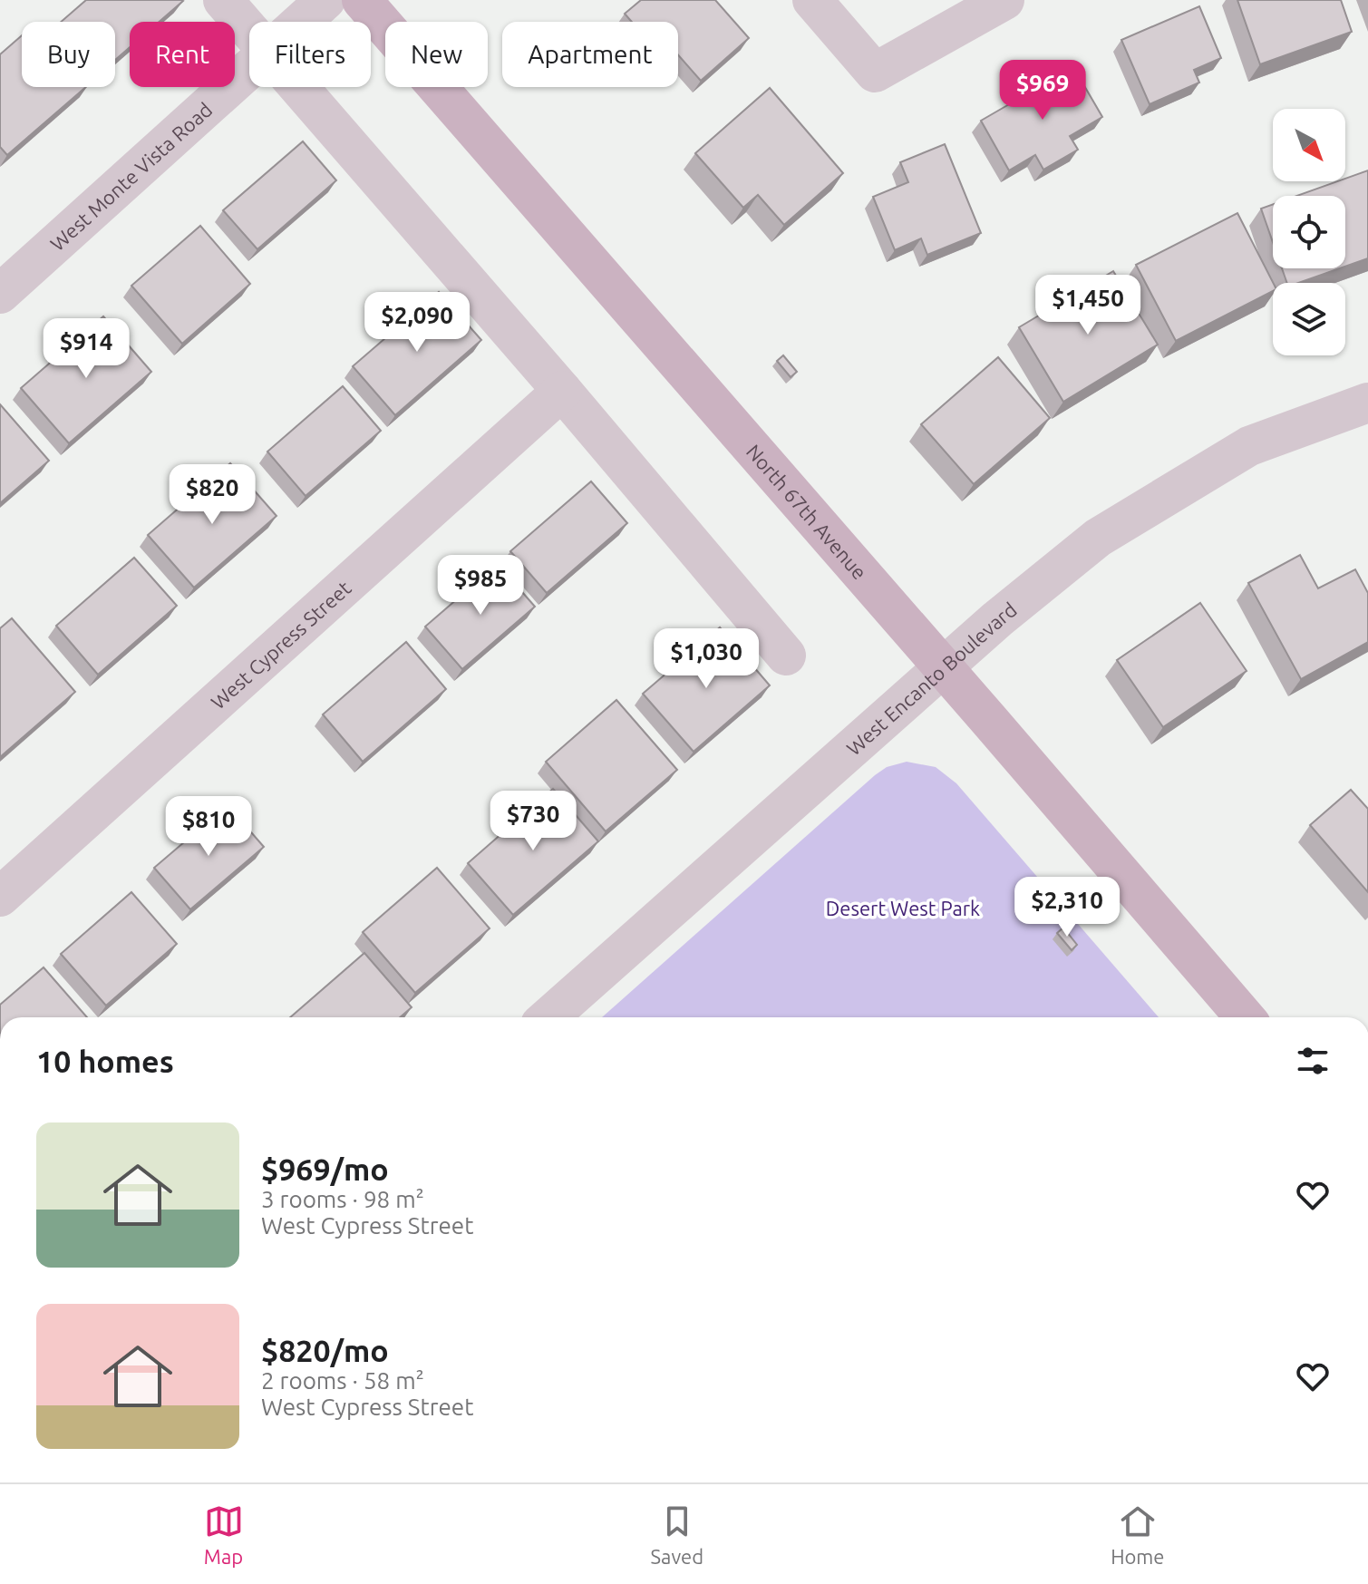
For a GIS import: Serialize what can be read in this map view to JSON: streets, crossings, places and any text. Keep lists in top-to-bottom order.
{
  "streets": {
    "main road": ["North 67th Avenue"],
    "street": ["West Monte Vista Road", "West Cypress Street", "West Encanto Boulevard"]
  },
  "crossings": [
    ["North 67th Avenue", "West Encanto Boulevard"]
  ],
  "parks": ["Desert West Park"],
  "north": "bottom right",
  "page": {
    "chip": [
      "Buy",
      "Rent",
      "Filters",
      "New",
      "Apartment"
    ],
    "price": [
      "$969",
      "$1,450",
      "$2,090",
      "$914",
      "$820",
      "$985",
      "$1,030",
      "$730",
      "$810",
      "$2,310"
    ],
    "heading": "10 homes",
    "list": [
      {
        "name": "$969/mo",
        "note": "3 rooms · 98 m² · West Cypress Street"
      },
      {
        "name": "$820/mo",
        "note": "2 rooms · 58 m² · West Cypress Street"
      }
    ],
    "tabs": ["Map", "Saved", "Home"]
  }
}
